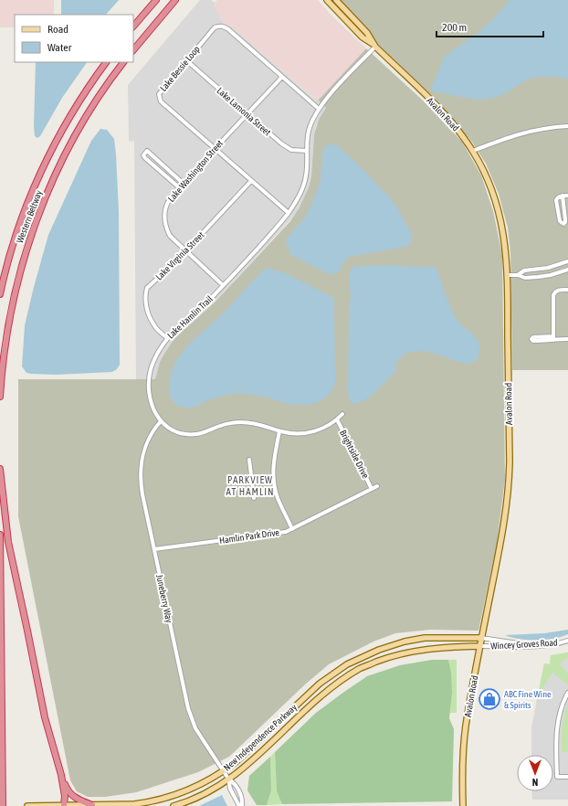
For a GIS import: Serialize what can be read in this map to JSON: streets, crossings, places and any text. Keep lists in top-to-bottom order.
{
  "streets": {
    "highway": ["Western Beltway"],
    "main road": ["Avalon Road", "New Independence Parkway"],
    "street": [
      "Lake Bessie Loop",
      "Lake Lamonia Street",
      "Lake Washington Street",
      "Lake Virginia Street",
      "Lake Hamlin Trail",
      "Brightside Drive",
      "Hamlin Park Drive",
      "Juneberry Way",
      "Wincey Groves Road"
    ]
  },
  "crossings": [
    ["Lake Bessie Loop", "Lake Lamonia Street"],
    ["Lake Bessie Loop", "Lake Washington Street"],
    ["Lake Bessie Loop", "Lake Virginia Street"],
    ["Lake Bessie Loop", "Lake Hamlin Trail"],
    ["Lake Lamonia Street", "Lake Washington Street"],
    ["Lake Lamonia Street", "Lake Hamlin Trail"],
    ["Avalon Road", "Lake Hamlin Trail"],
    ["Avalon Road", "Wincey Groves Road"],
    ["Avalon Road", "New Independence Parkway"],
    ["Lake Washington Street", "Lake Virginia Street"],
    ["Lake Washington Street", "Lake Hamlin Trail"],
    ["Lake Virginia Street", "Lake Hamlin Trail"],
    ["Lake Hamlin Trail", "Brightside Drive"],
    ["Lake Hamlin Trail", "Juneberry Way"],
    ["Brightside Drive", "Hamlin Park Drive"],
    ["Hamlin Park Drive", "Juneberry Way"],
    ["Juneberry Way", "New Independence Parkway"],
    ["Wincey Groves Road", "New Independence Parkway"]
  ],
  "districts": ["PARKVIEW AT HAMLIN"],
  "places": {
    "shop": ["ABC Fine Wine & Spirits"]
  },
  "legend": ["Road", "Water"],
  "scale_bar": "200 m",
  "north": "bottom"
}
